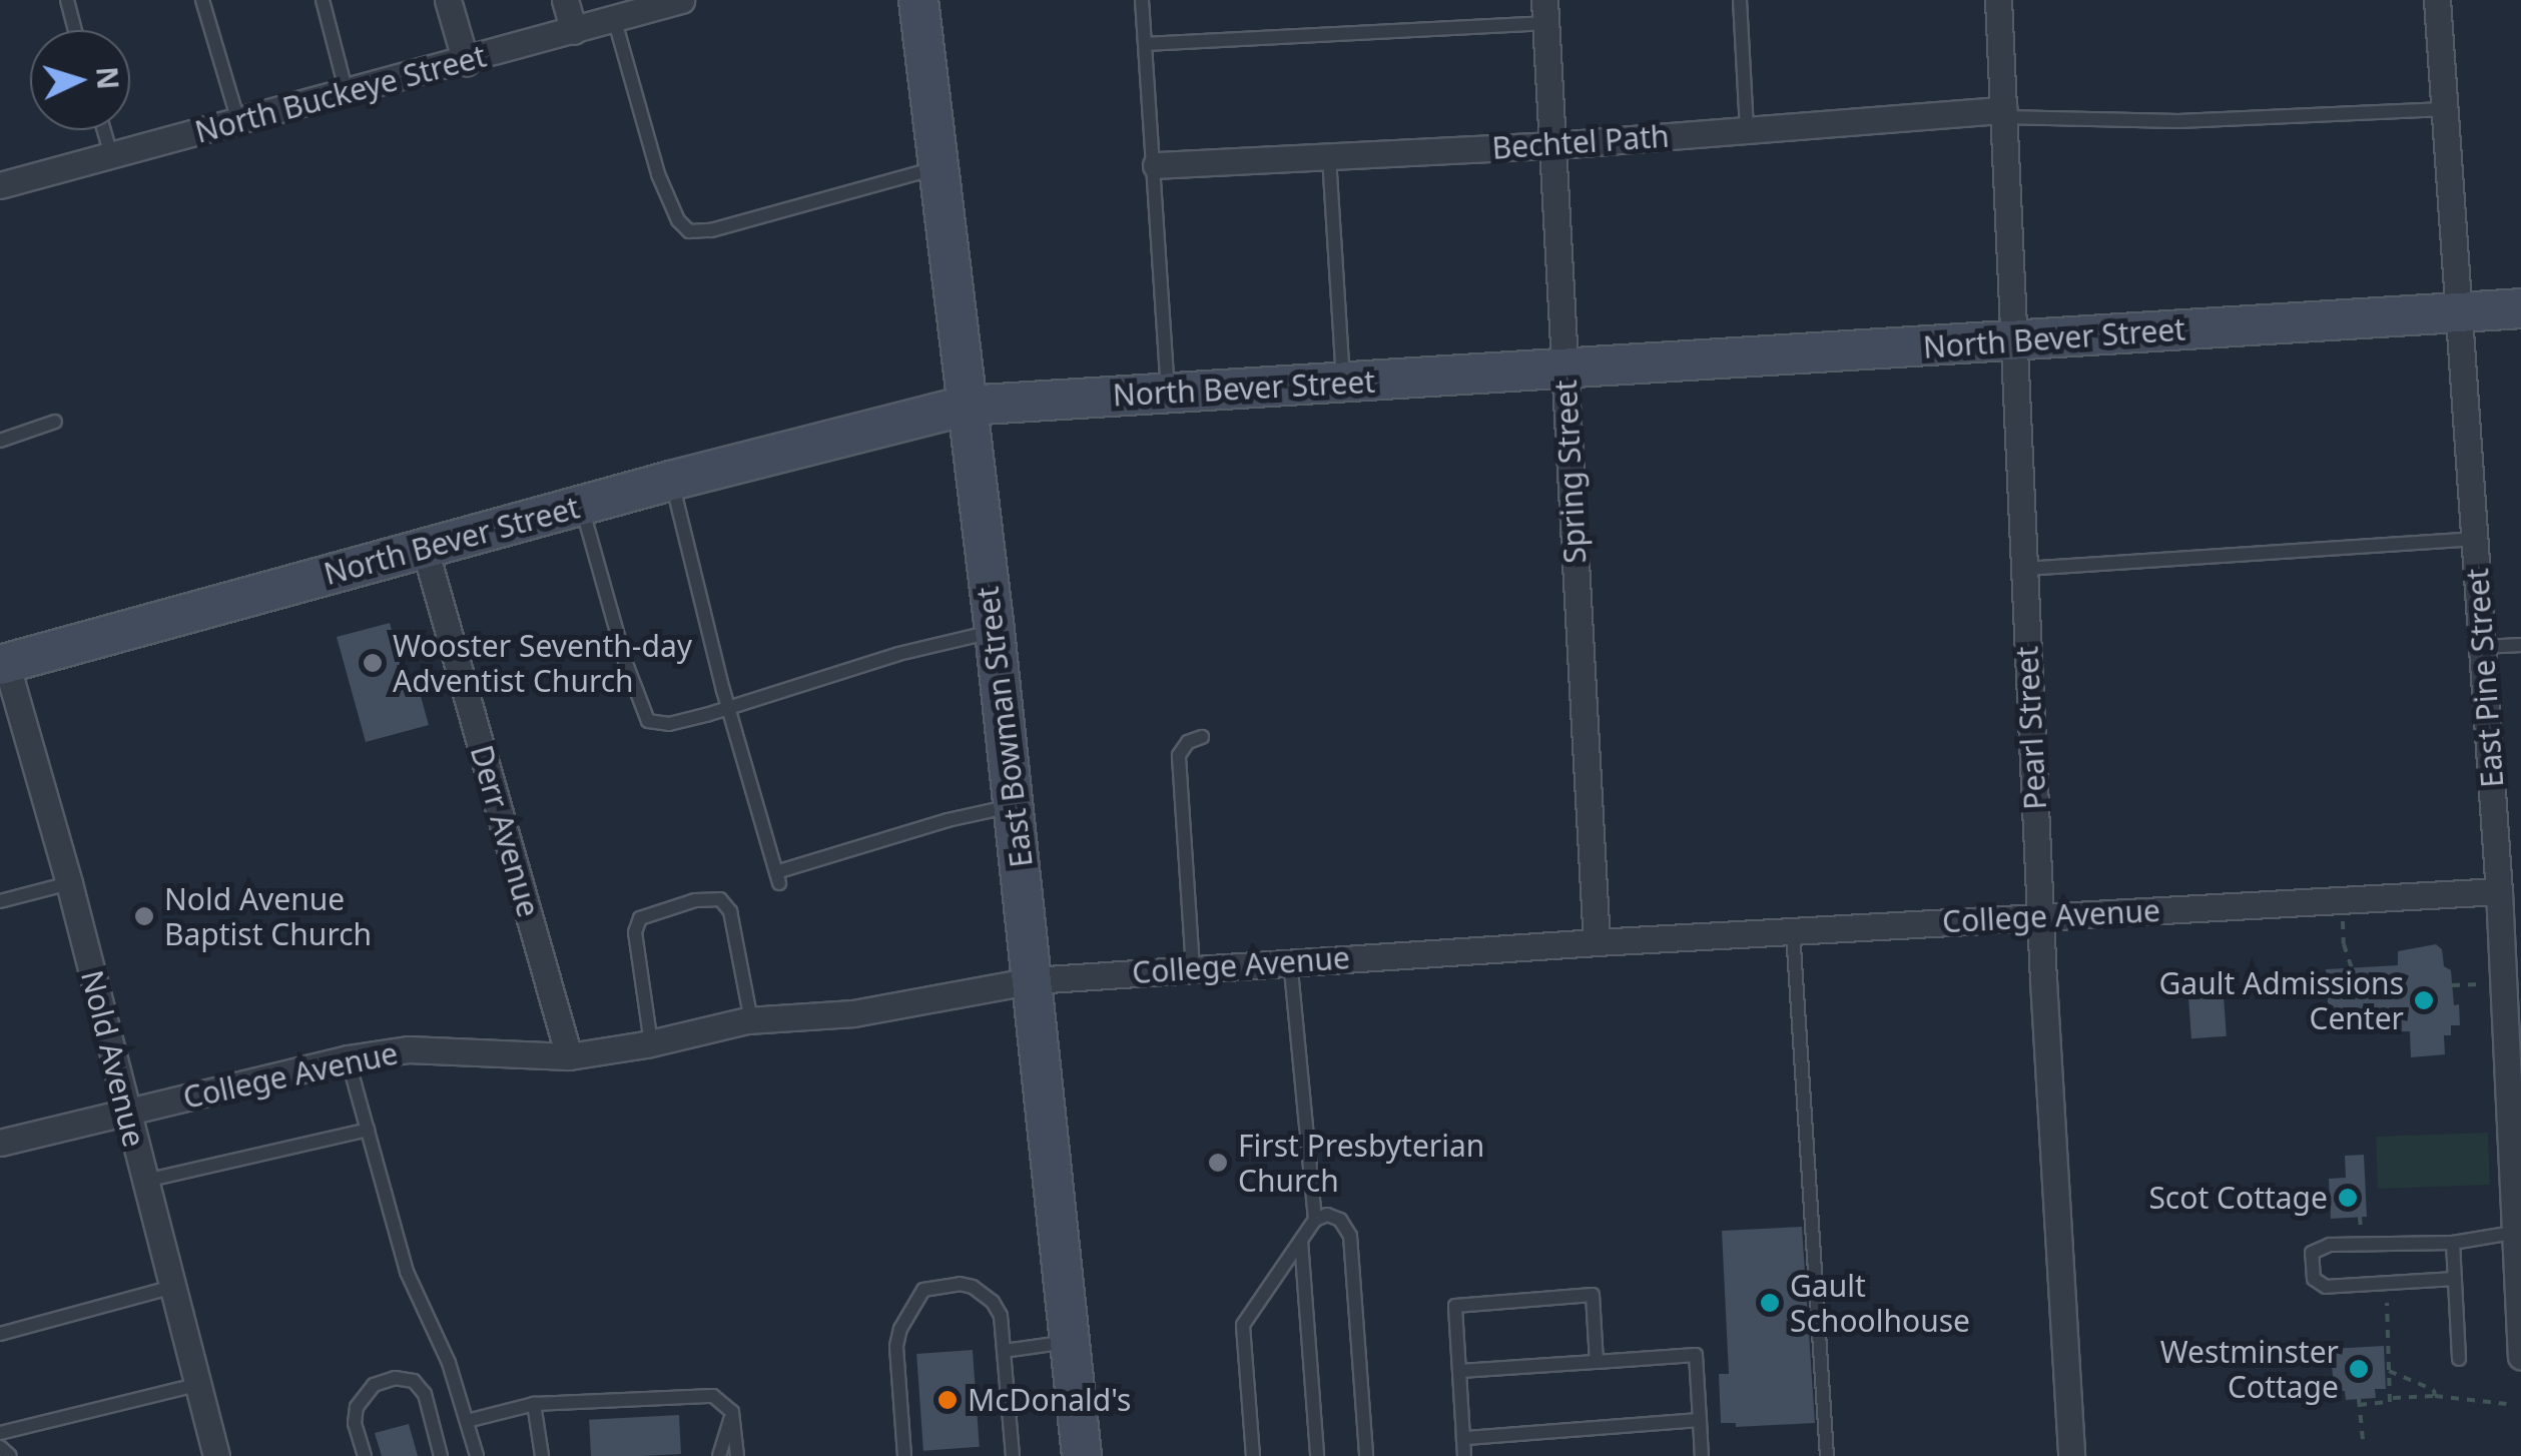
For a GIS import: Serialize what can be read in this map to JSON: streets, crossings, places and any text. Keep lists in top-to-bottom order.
{
  "streets": {
    "main road": ["North Bever Street", "East Bowman Street"],
    "street": [
      "North Buckeye Street",
      "Bechtel Path",
      "Spring Street",
      "East Pine Street",
      "Pearl Street",
      "Derr Avenue",
      "College Avenue",
      "Nold Avenue"
    ]
  },
  "crossings": [
    ["Bechtel Path", "Spring Street"],
    ["Bechtel Path", "Pearl Street"],
    ["North Bever Street", "Spring Street"],
    ["North Bever Street", "East Pine Street"],
    ["North Bever Street", "East Bowman Street"],
    ["North Bever Street", "Pearl Street"],
    ["North Bever Street", "Derr Avenue"],
    ["North Bever Street", "Nold Avenue"],
    ["Spring Street", "College Avenue"],
    ["East Pine Street", "College Avenue"],
    ["East Bowman Street", "College Avenue"],
    ["Pearl Street", "College Avenue"],
    ["Derr Avenue", "College Avenue"],
    ["College Avenue", "Nold Avenue"]
  ],
  "places": [
    "Wooster Seventh-day Adventist Church",
    "Nold Avenue Baptist Church",
    "Gault Admissions Center",
    "First Presbyterian Church",
    "Scot Cottage",
    "Gault Schoolhouse",
    "Westminster Cottage",
    "McDonald's"
  ],
  "north": "right"
}
